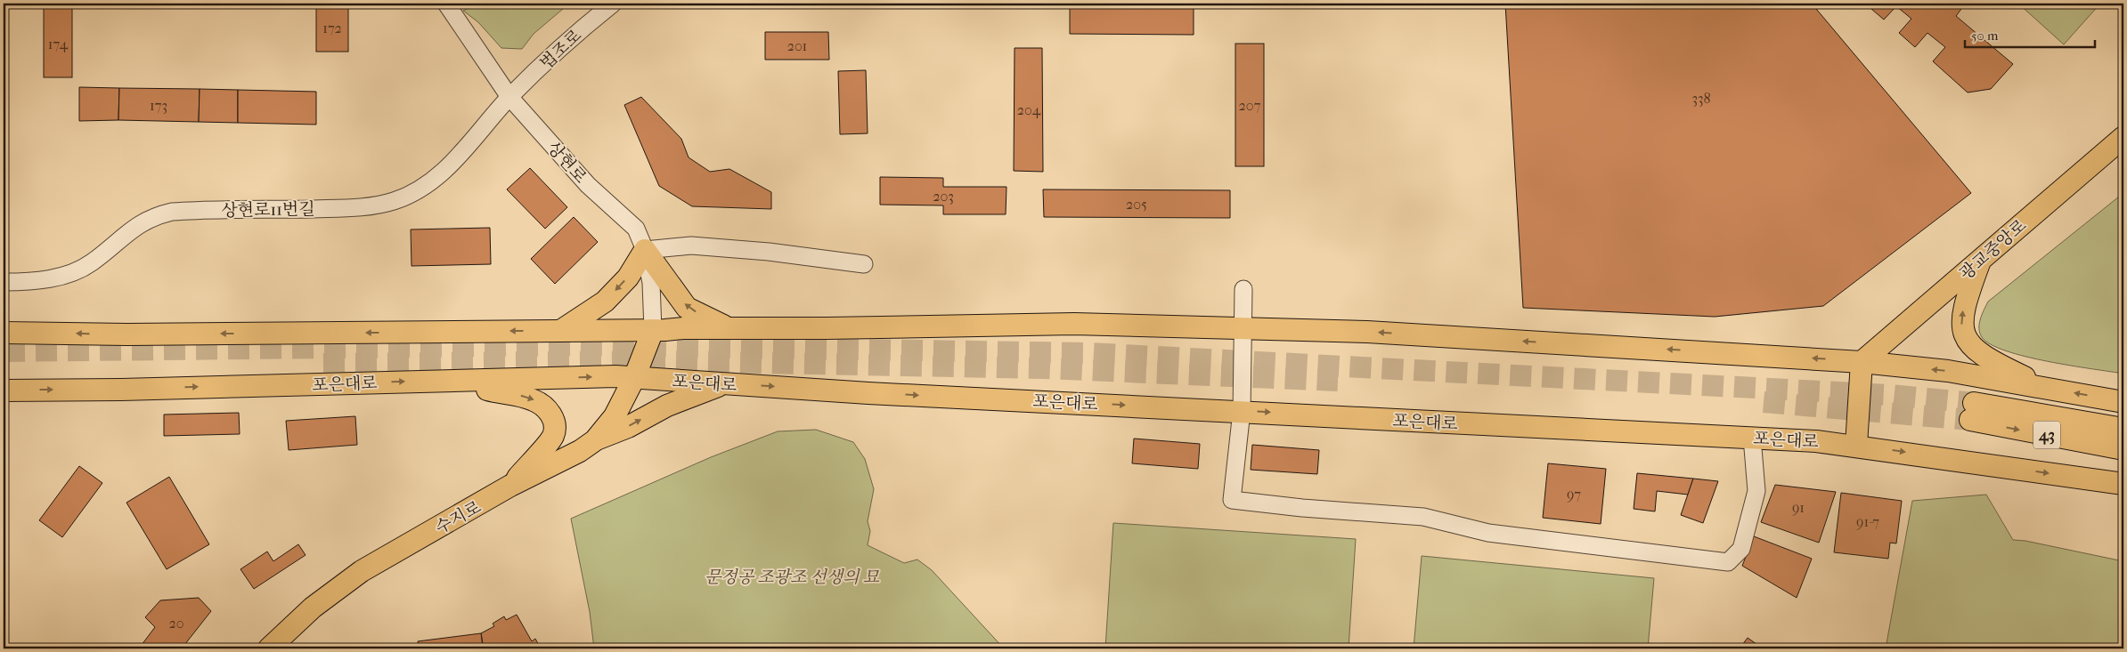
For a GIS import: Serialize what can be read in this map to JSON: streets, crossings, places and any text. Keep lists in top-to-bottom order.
{
  "streets": {
    "main road": [
      "광교중앙로",
      "포은대로",
      "43",
      "수지로"
    ],
    "street": ["법조로", "상현로", "상현로11번길"]
  },
  "crossings": [
    ["법조로", "상현로"],
    ["법조로", "상현로11번길"],
    ["상현로", "상현로11번길"],
    ["상현로", "수지로"],
    ["포은대로", "수지로"]
  ],
  "parks": ["문정공 조광조 선생의 묘"],
  "house_numbers": [
    "172",
    "174",
    "201",
    "338",
    "173",
    "207",
    "204",
    "203",
    "205",
    "97",
    "91",
    "91-7",
    "20"
  ],
  "scale_bar": "50 m"
}
